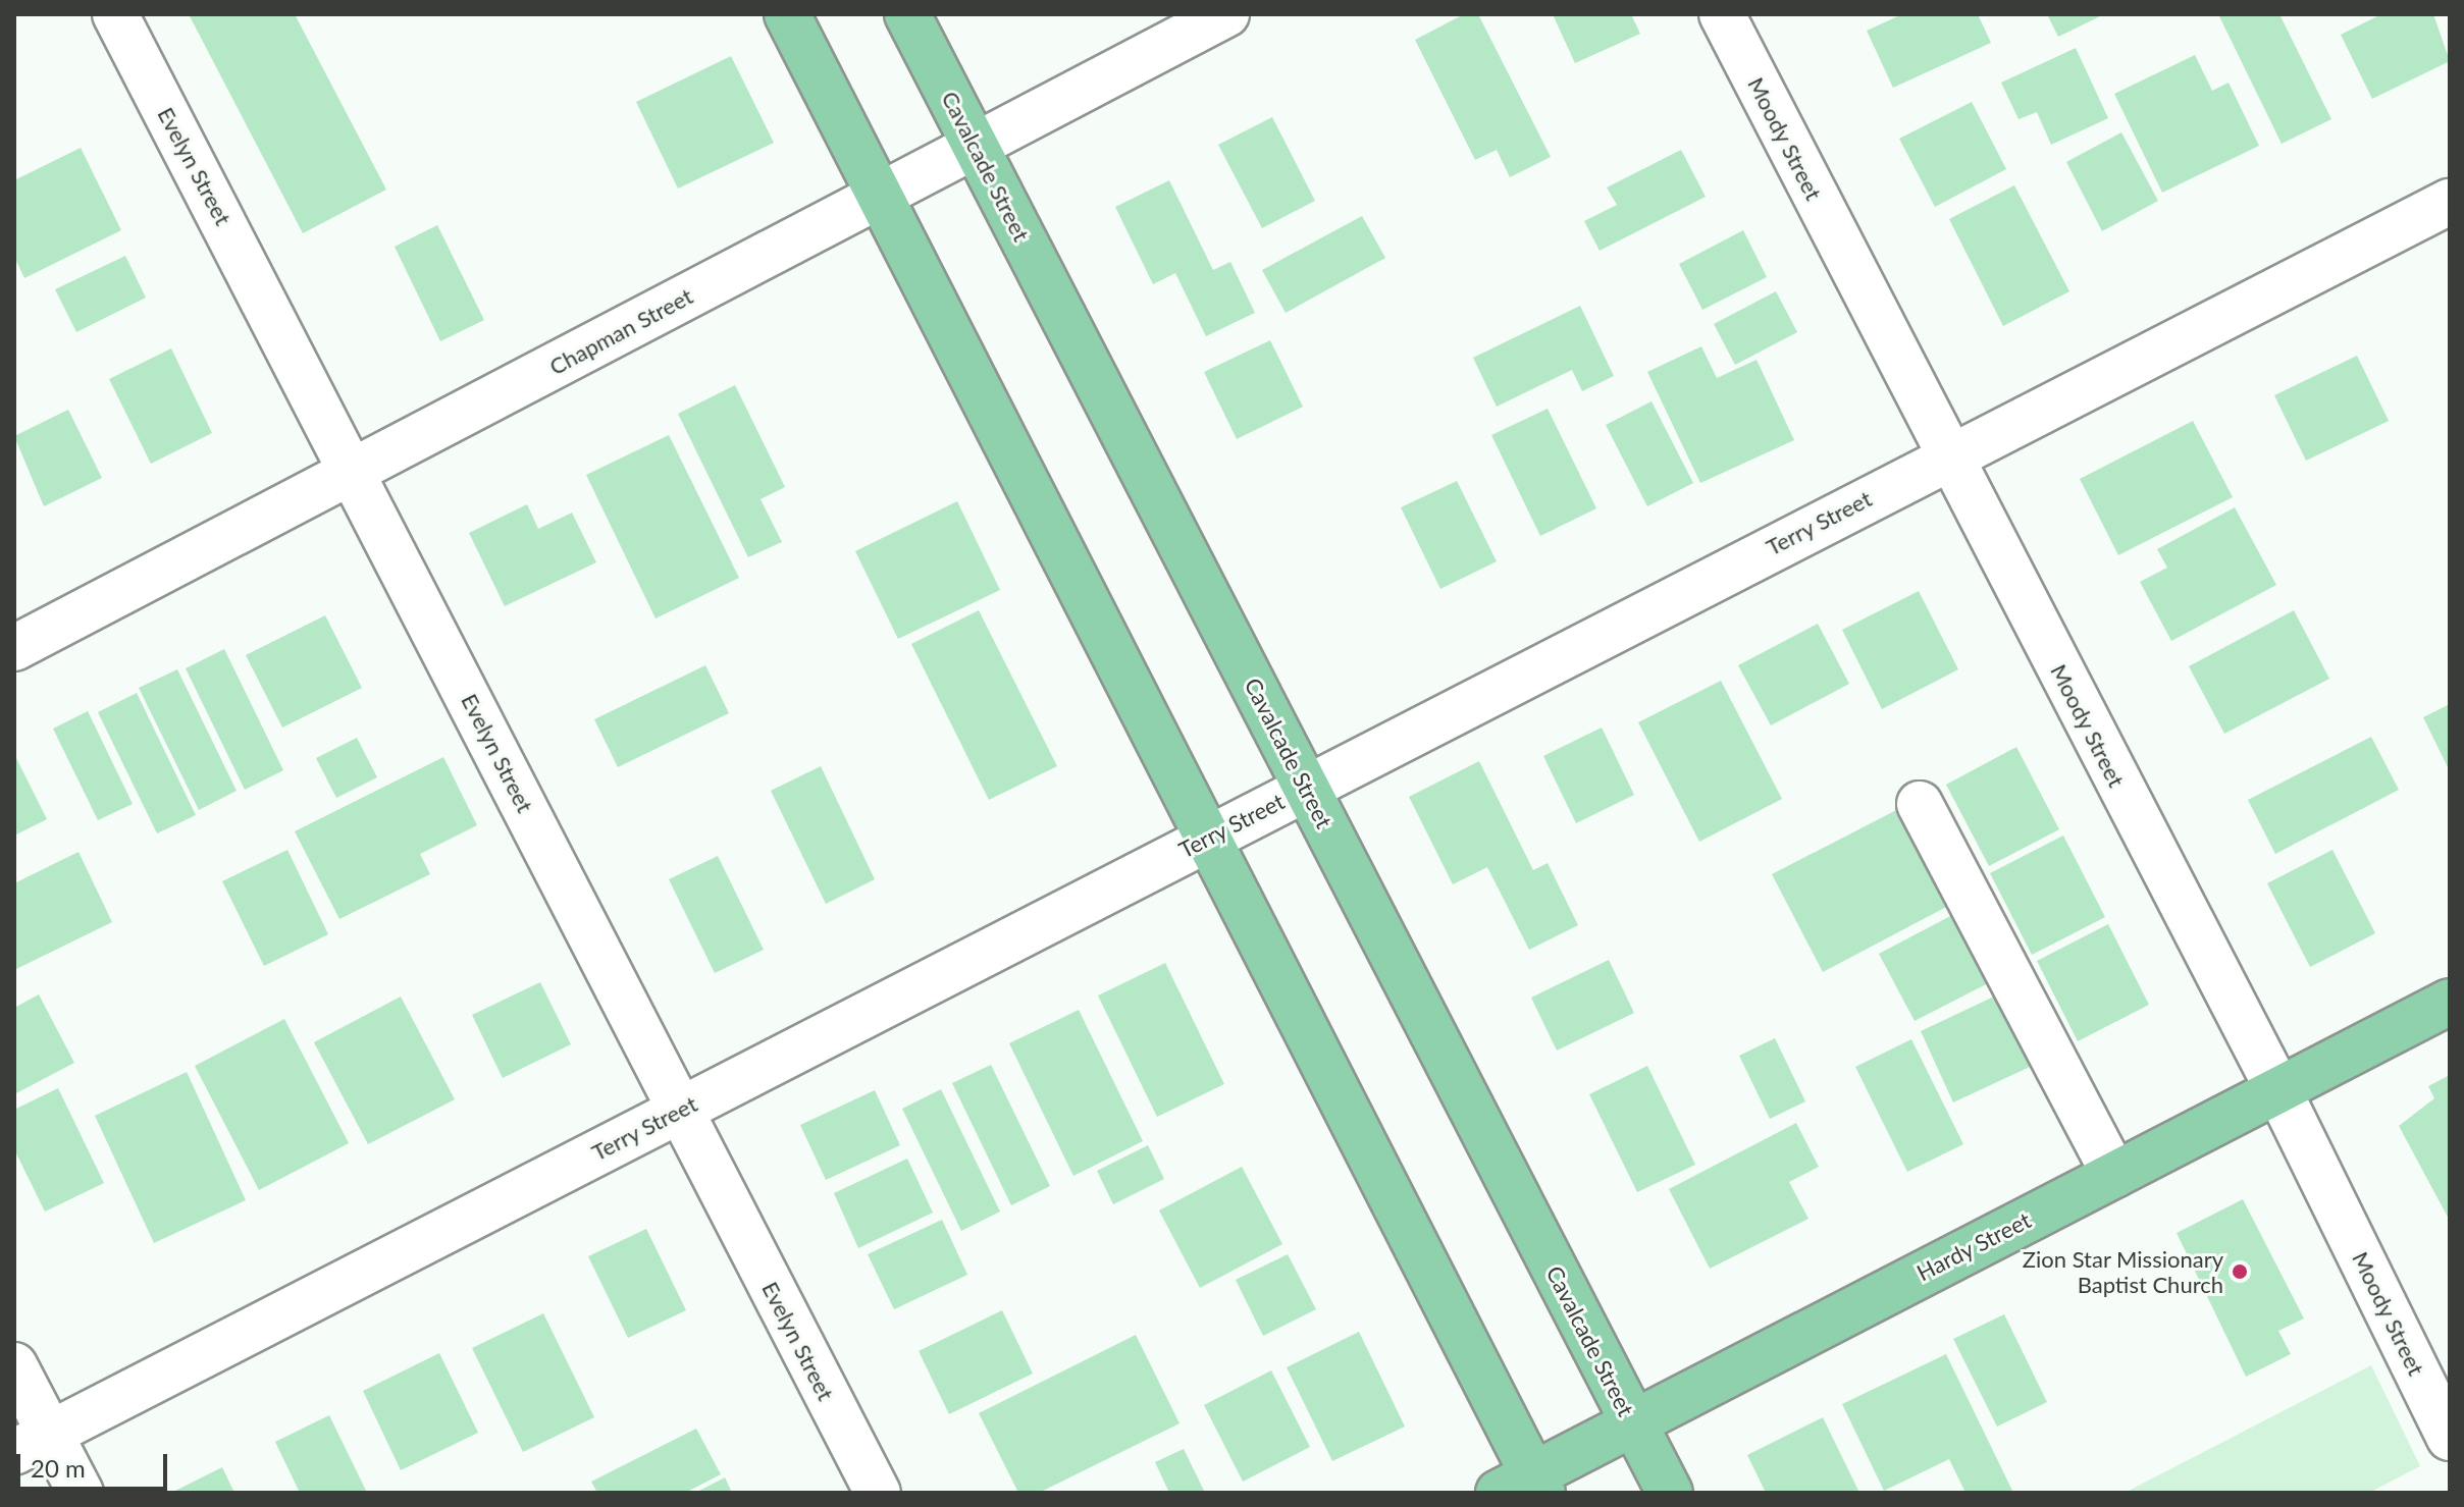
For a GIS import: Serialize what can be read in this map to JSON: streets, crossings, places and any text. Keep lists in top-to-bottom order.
{
  "streets": {
    "main road": ["Cavalcade Street", "Hardy Street"],
    "street": [
      "Moody Street",
      "Evelyn Street",
      "Chapman Street",
      "Terry Street"
    ]
  },
  "crossings": [
    ["Moody Street", "Terry Street"],
    ["Moody Street", "Hardy Street"],
    ["Evelyn Street", "Chapman Street"],
    ["Evelyn Street", "Terry Street"],
    ["Cavalcade Street", "Chapman Street"],
    ["Cavalcade Street", "Terry Street"],
    ["Cavalcade Street", "Hardy Street"]
  ],
  "places": ["Zion Star Missionary Baptist Church"],
  "scale_bar": "20 m"
}
